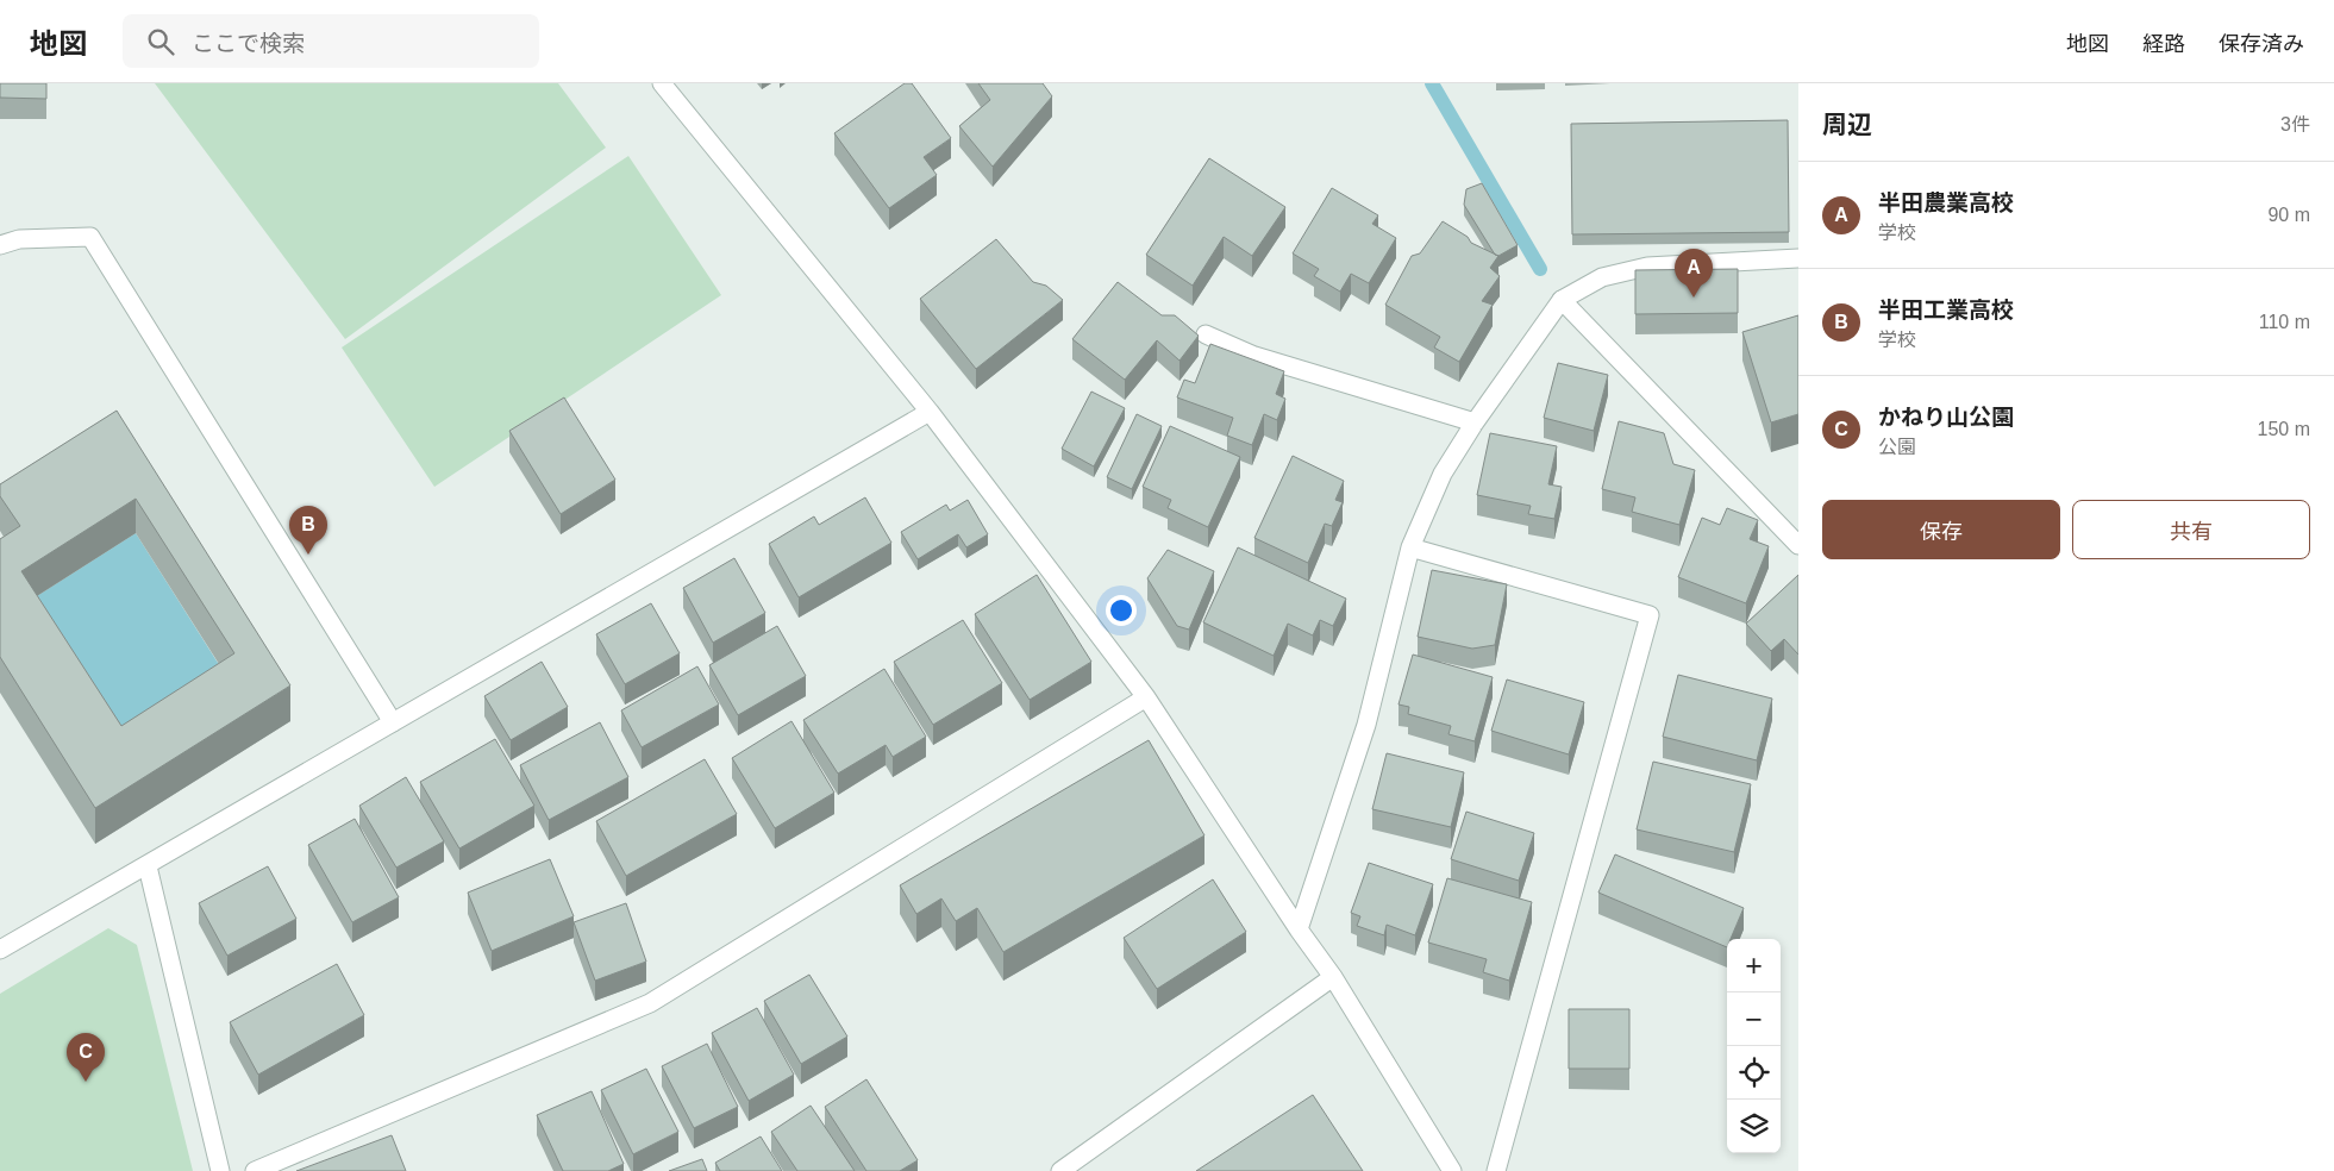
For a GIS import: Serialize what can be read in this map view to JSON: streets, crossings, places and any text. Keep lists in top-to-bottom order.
{
  "page": {
    "header": "地図",
    "search": "ここで検索",
    "nav": ["地図", "経路", "保存済み"],
    "heading": ["周辺", "3件"],
    "list": [
      {
        "mark": "A",
        "name": "半田農業高校",
        "note": "学校",
        "value": "90 m"
      },
      {
        "mark": "B",
        "name": "半田工業高校",
        "note": "学校",
        "value": "110 m"
      },
      {
        "mark": "C",
        "name": "かねり山公園",
        "note": "公園",
        "value": "150 m"
      }
    ],
    "pins": ["A", "B", "C"],
    "buttons": ["保存", "共有"],
    "map_buttons": ["+", "−"]
  }
}
